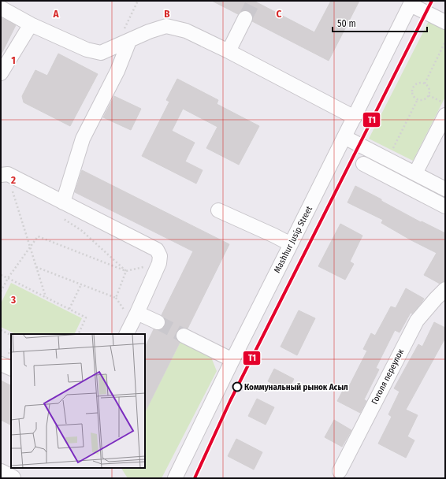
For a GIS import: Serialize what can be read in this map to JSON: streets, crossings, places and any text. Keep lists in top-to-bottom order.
{
  "streets": {
    "street": ["Mashhur Jusip Street", "Гоголя переулок"]
  },
  "places": ["Коммунальный рынок Асыл"],
  "lines": ["transit line T1"],
  "scale_bar": "50 m",
  "grid": {
    "columns": ["A", "B", "C"],
    "rows": ["1", "2", "3"]
  }
}
